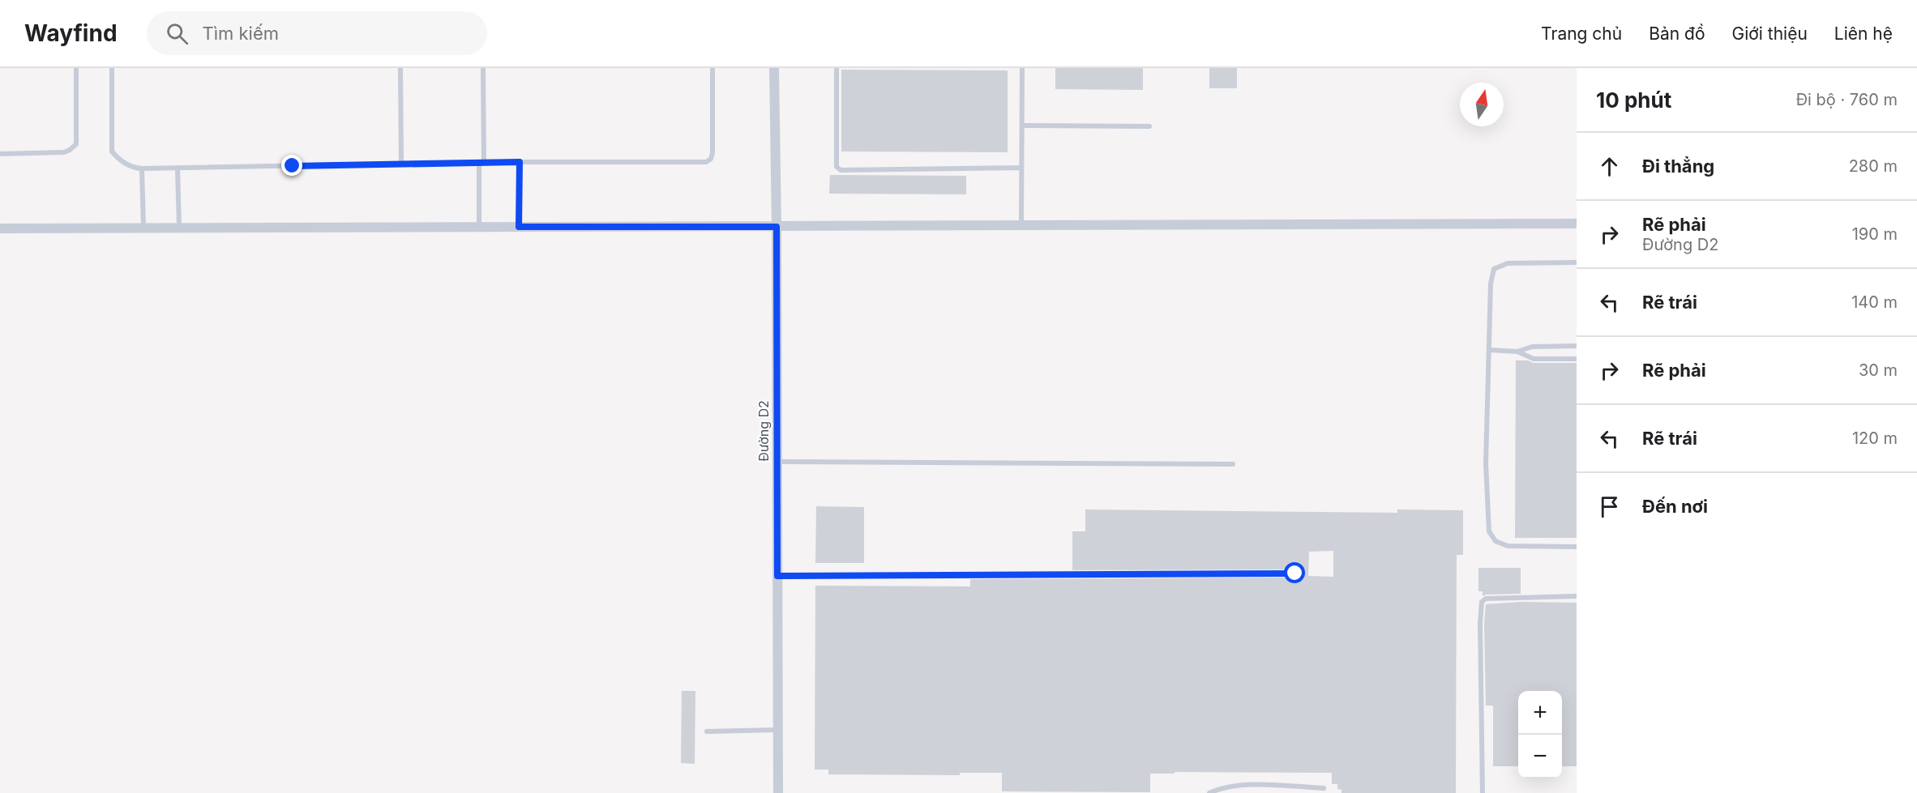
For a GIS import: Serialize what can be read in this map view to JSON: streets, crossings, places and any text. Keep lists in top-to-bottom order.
{
  "streets": {
    "street": ["Đường D2"]
  },
  "north": "top",
  "page": {
    "header": "Wayfind",
    "search": "Tìm kiếm",
    "nav": [
      "Trang chủ",
      "Bản đồ",
      "Giới thiệu",
      "Liên hệ"
    ],
    "heading": ["10 phút", "Đi bộ · 760 m"],
    "list": [
      ["Đi thẳng", "280 m"],
      ["Rẽ phải", "Đường D2", "190 m"],
      ["Rẽ trái", "140 m"],
      ["Rẽ phải", "30 m"],
      ["Rẽ trái", "120 m"],
      "Đến nơi"
    ],
    "map_buttons": ["+", "−"]
  }
}
